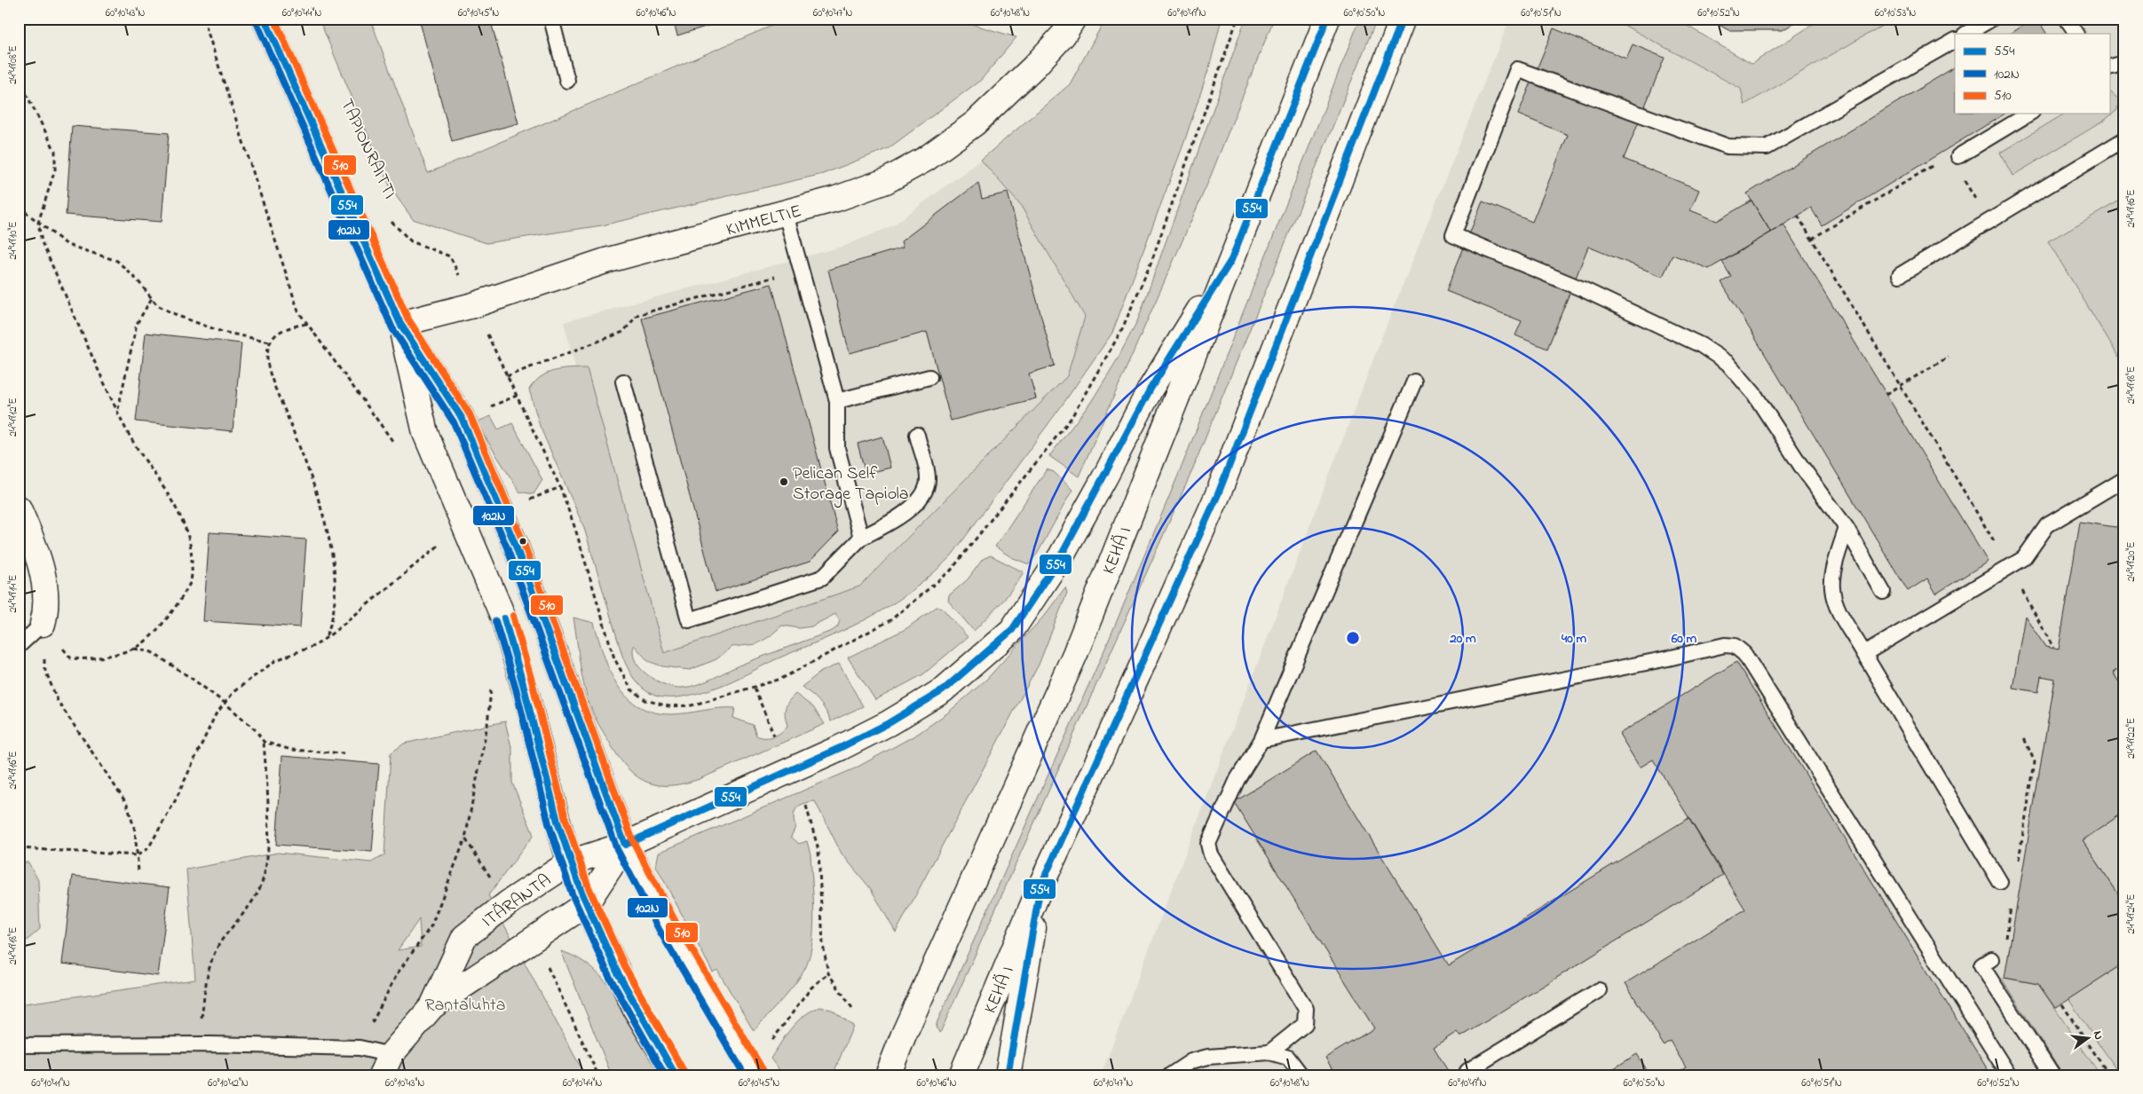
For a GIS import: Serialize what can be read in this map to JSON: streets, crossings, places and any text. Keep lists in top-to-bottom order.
{
  "streets": {
    "main road": ["KIMMELTIE", "KEHÄ I", "ITÄRANTA"],
    "path": ["TAPIONRAITTI"]
  },
  "crossings": [
    ["TAPIONRAITTI", "KIMMELTIE"]
  ],
  "parks": ["Rantaluhta"],
  "places": ["Pelican Self Storage Tapiola"],
  "lines": ["transit line 554", "transit line 510", "transit line 102N"],
  "legend": ["554", "102N", "510"],
  "north": "right",
  "coordinates": [
    "60°10'43\"N",
    "60°10'44\"N",
    "60°10'45\"N",
    "60°10'46\"N",
    "60°10'47\"N",
    "60°10'48\"N",
    "60°10'49\"N",
    "60°10'50\"N",
    "60°10'51\"N",
    "60°10'52\"N",
    "60°10'53\"N",
    "24°49'08\"E",
    "24°49'16\"E",
    "24°49'10\"E",
    "24°49'18\"E",
    "24°49'12\"E",
    "24°49'20\"E",
    "24°49'14\"E",
    "24°49'22\"E",
    "24°49'24\"E",
    "60°10'41\"N",
    "60°10'42\"N"
  ],
  "rings": ["20 m", "40 m", "60 m"]
}
